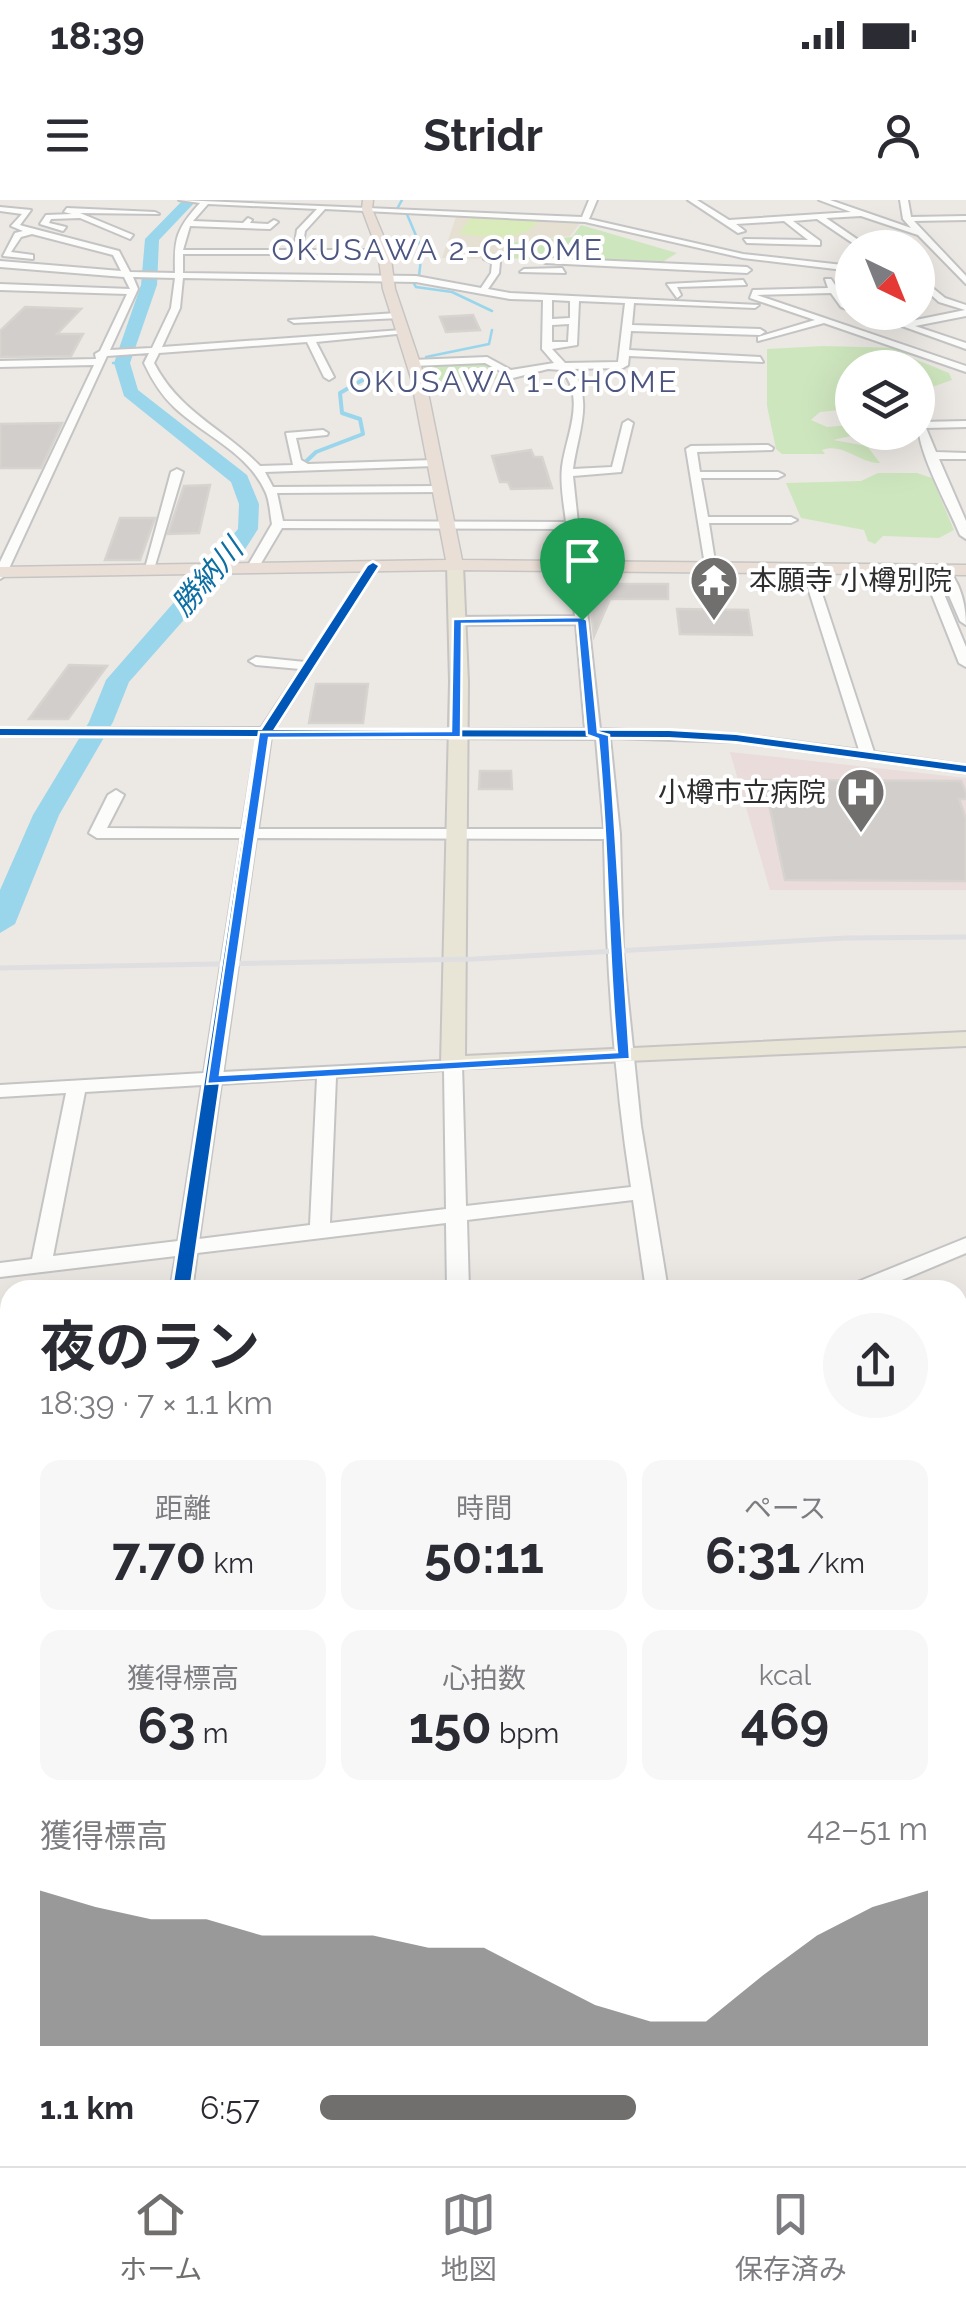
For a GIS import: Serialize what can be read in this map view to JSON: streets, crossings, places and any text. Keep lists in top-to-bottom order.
{
  "districts": ["OKUSAWA 2-CHOME", "OKUSAWA 1-CHOME"],
  "water": ["勝納川"],
  "places": {
    "temple": ["本願寺 小樽別院"],
    "hospital": ["小樽市立病院"]
  },
  "north": "bottom right",
  "page": {
    "status": "18:39",
    "header": "Stridr",
    "heading": ["夜のラン", "18:39 · 7 × 1.1 km"],
    "stats": [
      ["距離", "7.70 km"],
      ["時間", "50:11"],
      ["ペース", "6:31 /km"],
      ["獲得標高", "63 m"],
      ["心拍数", "150 bpm"],
      ["kcal", "469"]
    ],
    "chart": ["獲得標高", "42–51 m"],
    "list": [
      {
        "name": "1.1 km",
        "note": "6:57"
      }
    ],
    "tabs": ["ホーム", "地図", "保存済み"]
  }
}
